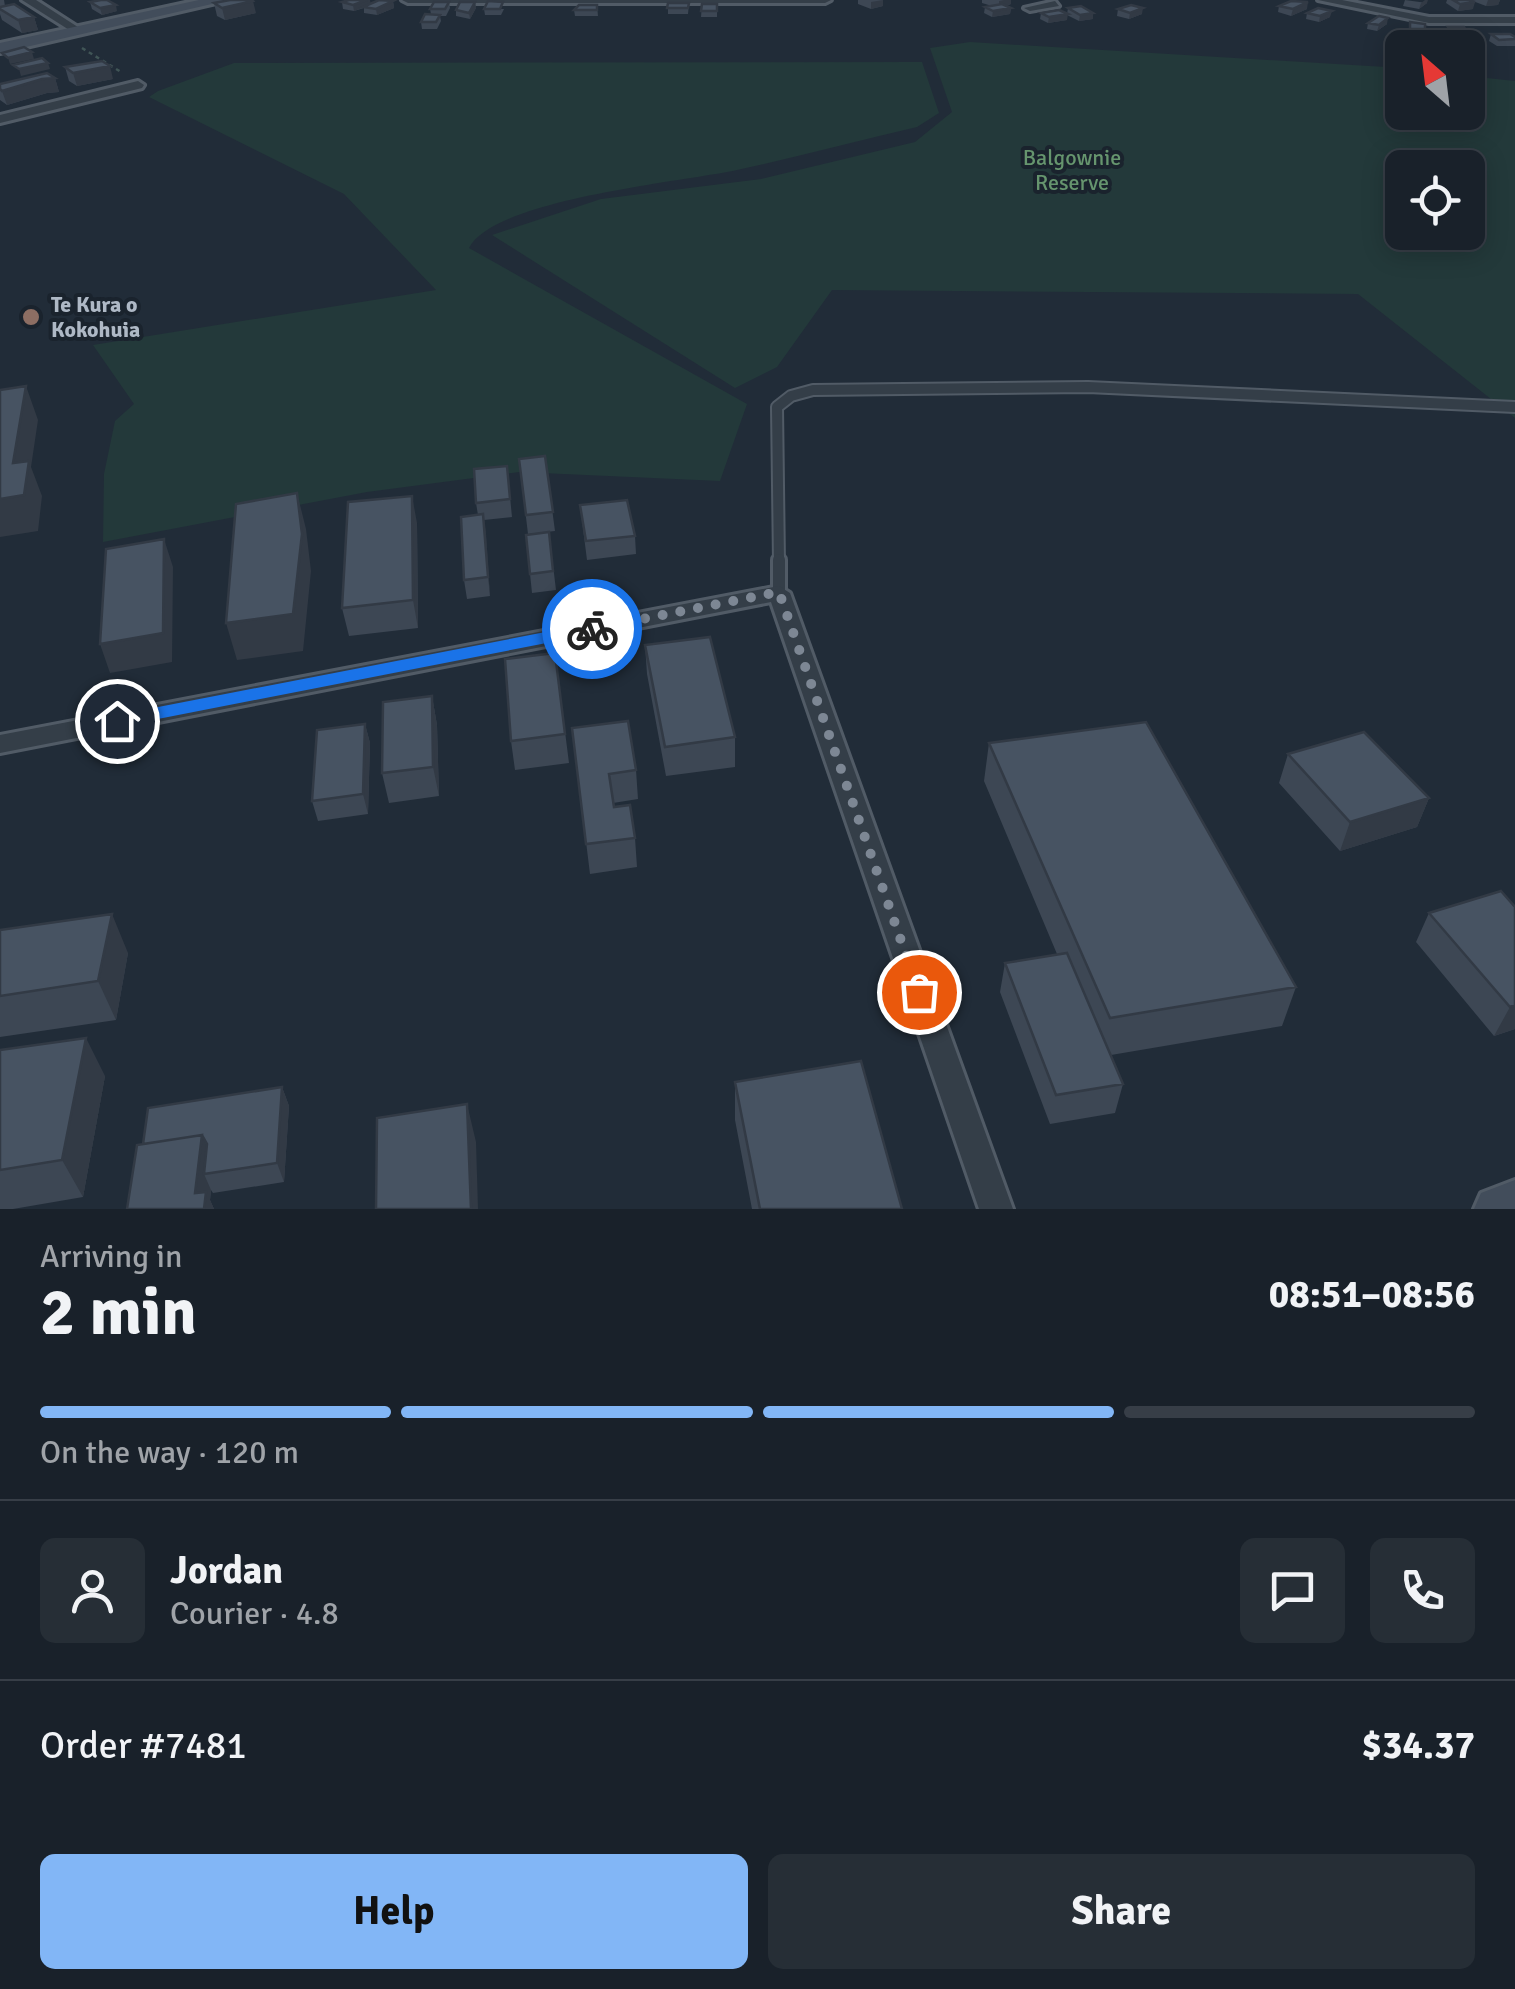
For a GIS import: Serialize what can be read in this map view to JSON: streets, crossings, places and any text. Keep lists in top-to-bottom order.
{
  "parks": ["Balgownie Reserve"],
  "places": ["Te Kura o Kokohuia"],
  "north": "top left",
  "page": {
    "heading": ["2 min", "Arriving in", "08:51–08:56"],
    "panel": [
      "Jordan",
      "Courier · 4.8",
      "Order #7481",
      "$34.37"
    ],
    "bar": "On the way · 120 m",
    "buttons": ["Help", "Share"]
  }
}
